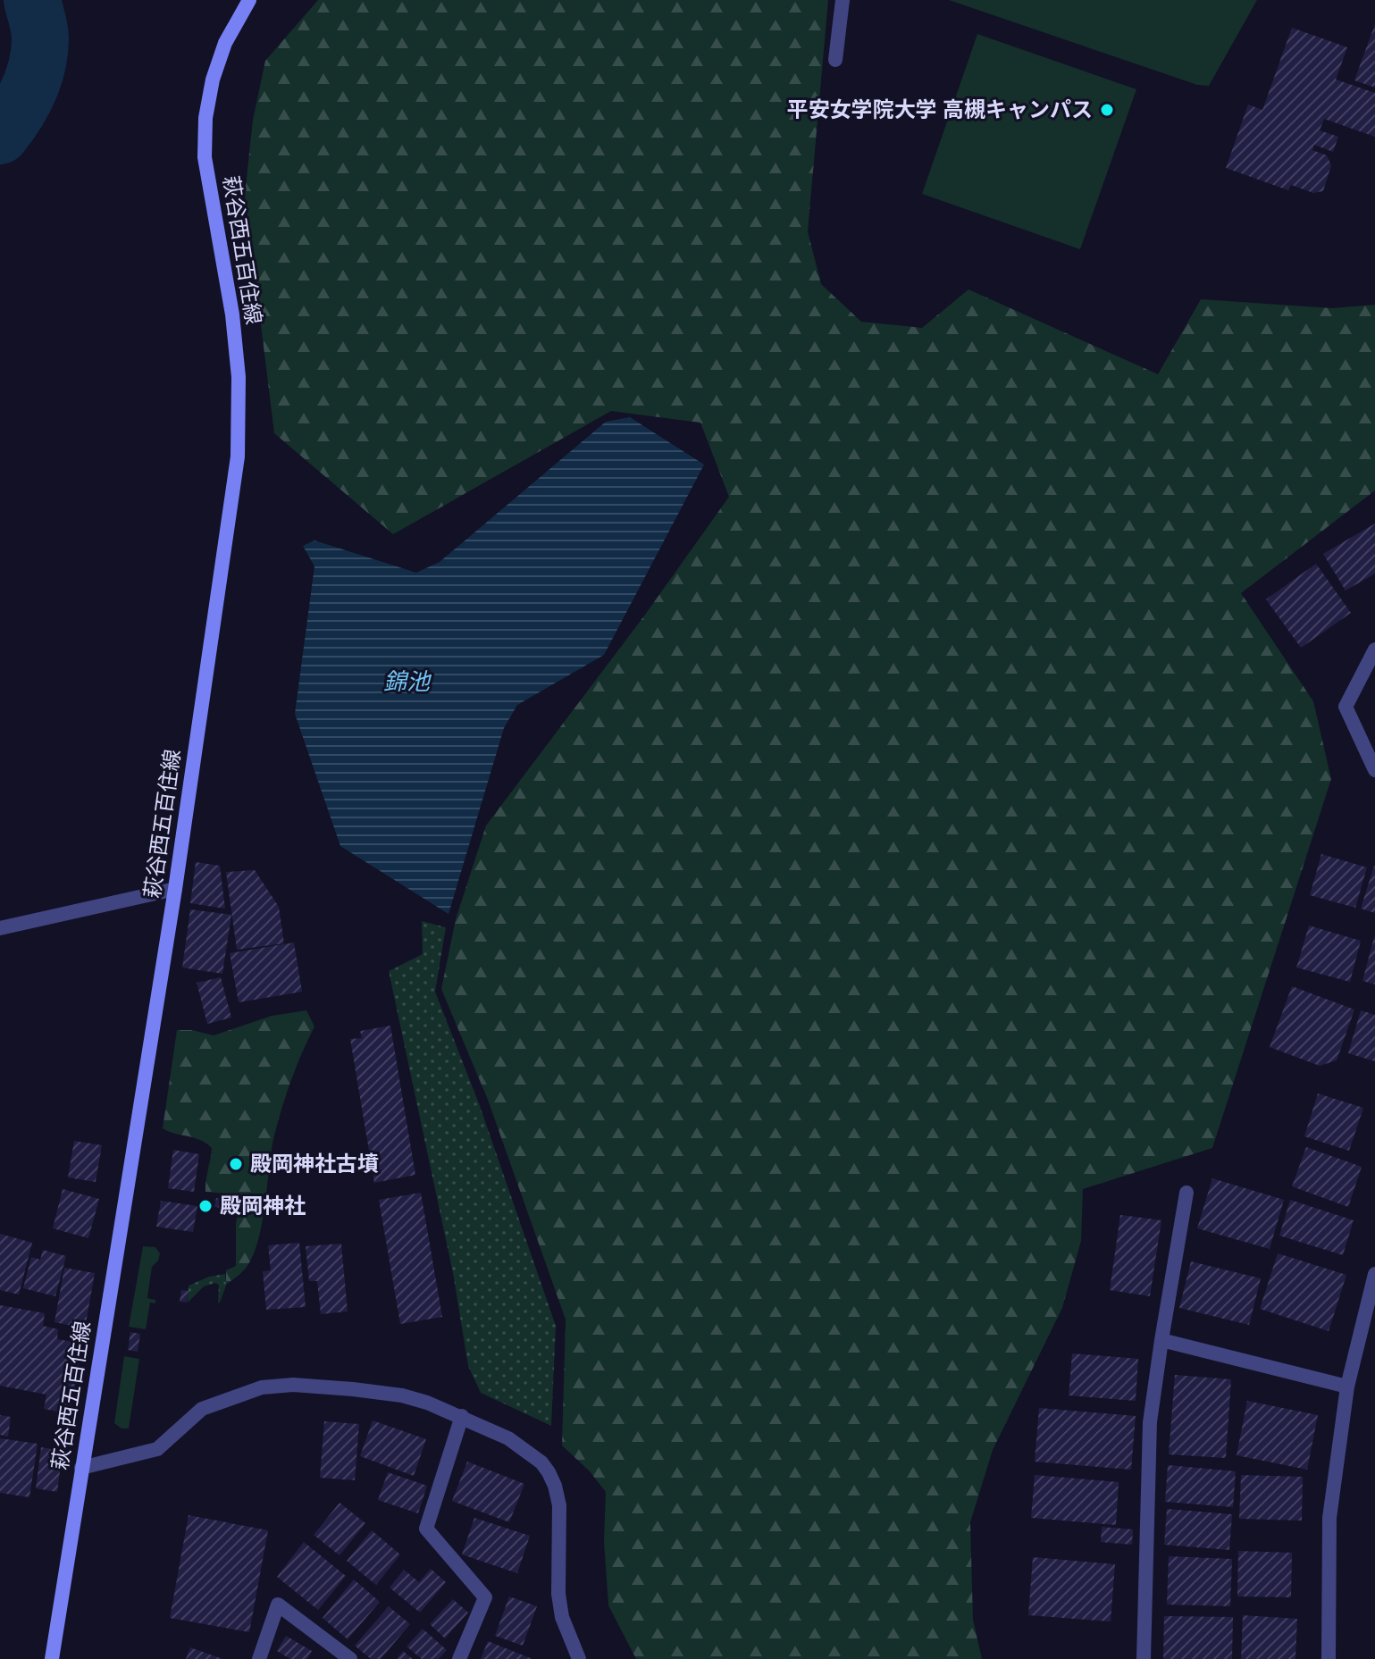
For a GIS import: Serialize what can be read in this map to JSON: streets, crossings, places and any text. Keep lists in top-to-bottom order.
{
  "streets": {
    "main road": ["萩谷西五百住線"]
  },
  "water": ["錦池"],
  "places": ["平安女学院大学 高槻キャンパス", "殿岡神社古墳", "殿岡神社"]
}
